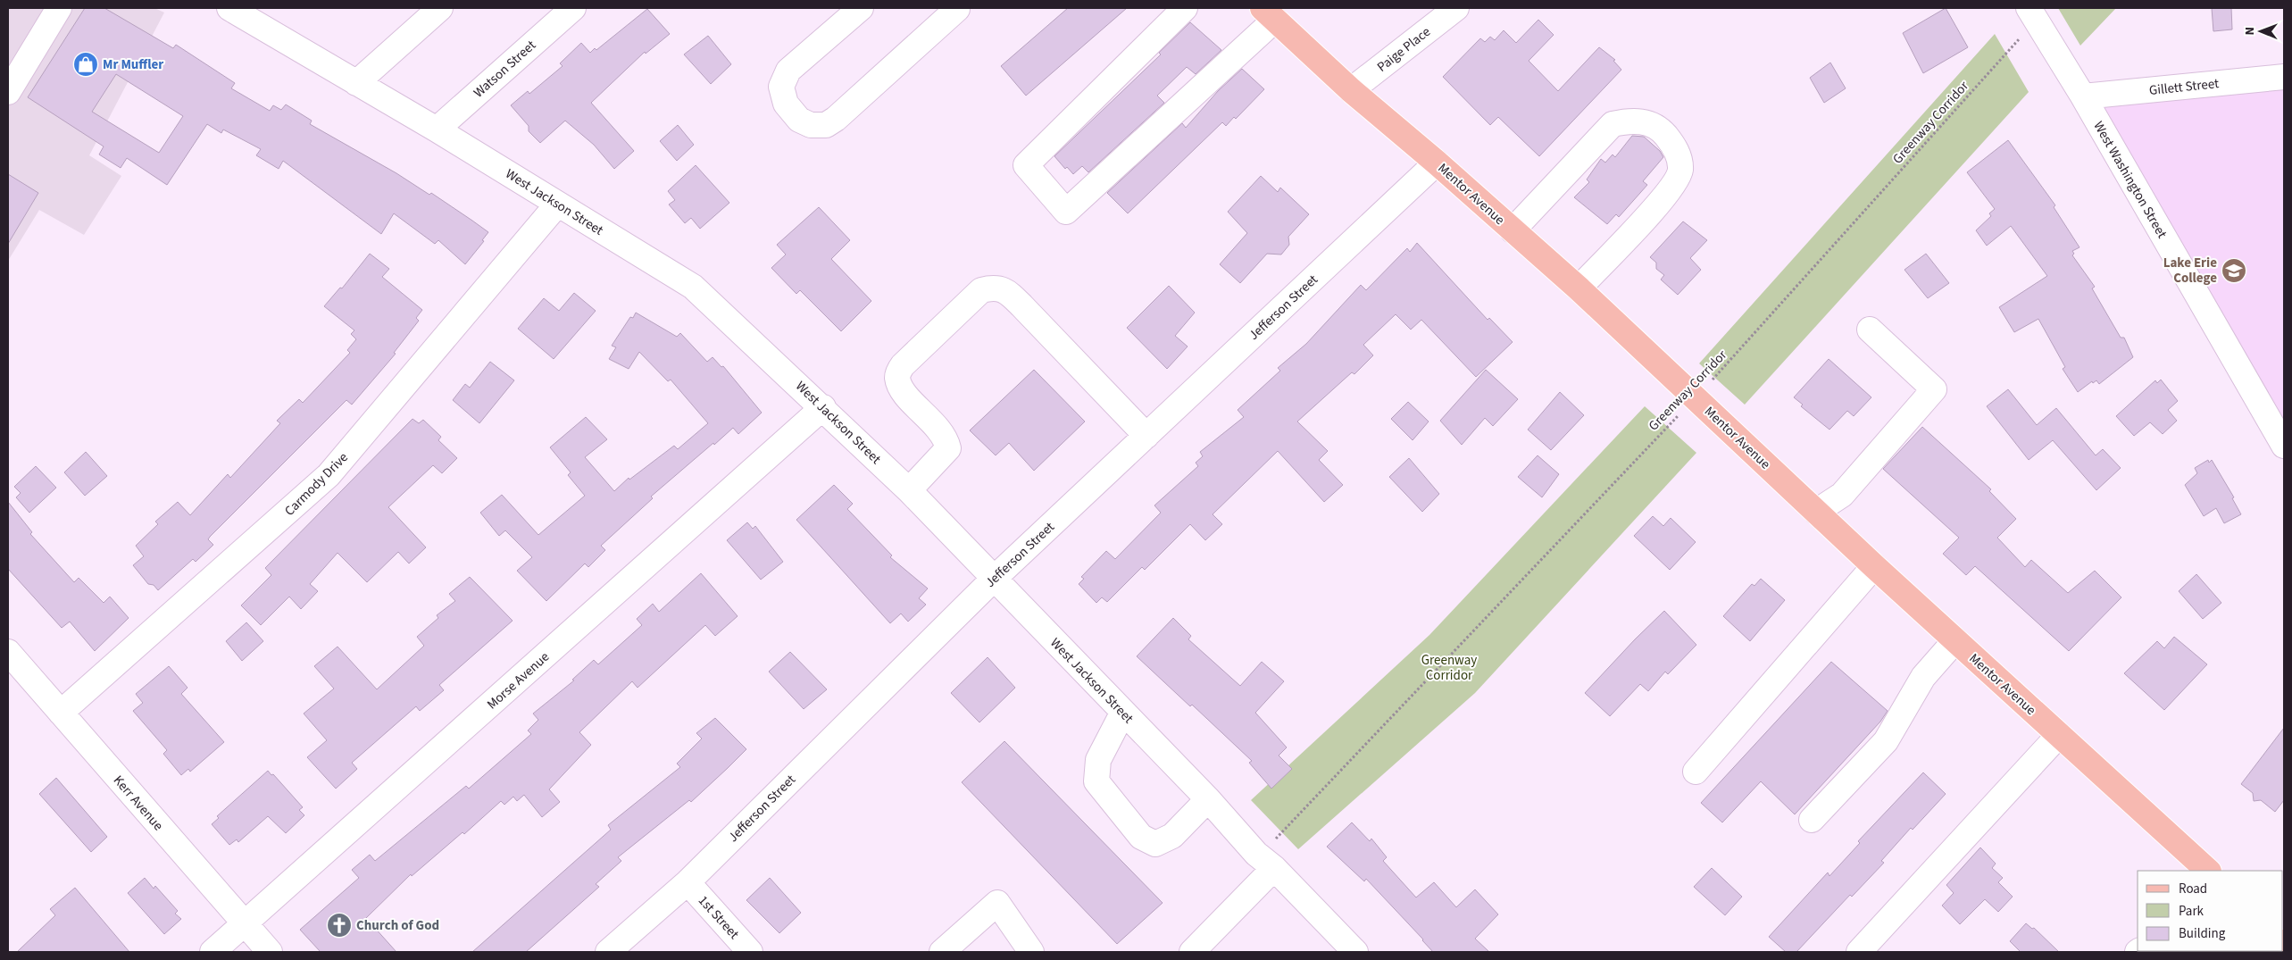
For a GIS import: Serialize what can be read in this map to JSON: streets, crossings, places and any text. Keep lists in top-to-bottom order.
{
  "streets": {
    "main road": ["Mentor Avenue"],
    "street": [
      "Paige Place",
      "Watson Street",
      "Gillett Street",
      "West Washington Street",
      "West Jackson Street",
      "Jefferson Street",
      "Carmody Drive",
      "Morse Avenue",
      "Kerr Avenue",
      "1st Street"
    ],
    "path": ["Greenway Corridor"]
  },
  "crossings": [
    ["Paige Place", "Mentor Avenue"],
    ["Watson Street", "West Jackson Street"],
    ["Gillett Street", "West Washington Street"],
    ["Greenway Corridor", "West Washington Street"],
    ["Greenway Corridor", "Mentor Avenue"],
    ["Greenway Corridor", "West Jackson Street"],
    ["Mentor Avenue", "Jefferson Street"],
    ["West Jackson Street", "Jefferson Street"],
    ["West Jackson Street", "Carmody Drive"],
    ["West Jackson Street", "Morse Avenue"],
    ["Jefferson Street", "1st Street"],
    ["Carmody Drive", "Kerr Avenue"],
    ["Morse Avenue", "Kerr Avenue"]
  ],
  "parks": ["Greenway Corridor"],
  "places": {
    "shop": ["Mr Muffler"],
    "school or university": ["Lake Erie College"],
    "church": ["Church of God"]
  },
  "legend": ["Road", "Park", "Building"],
  "north": "left"
}
